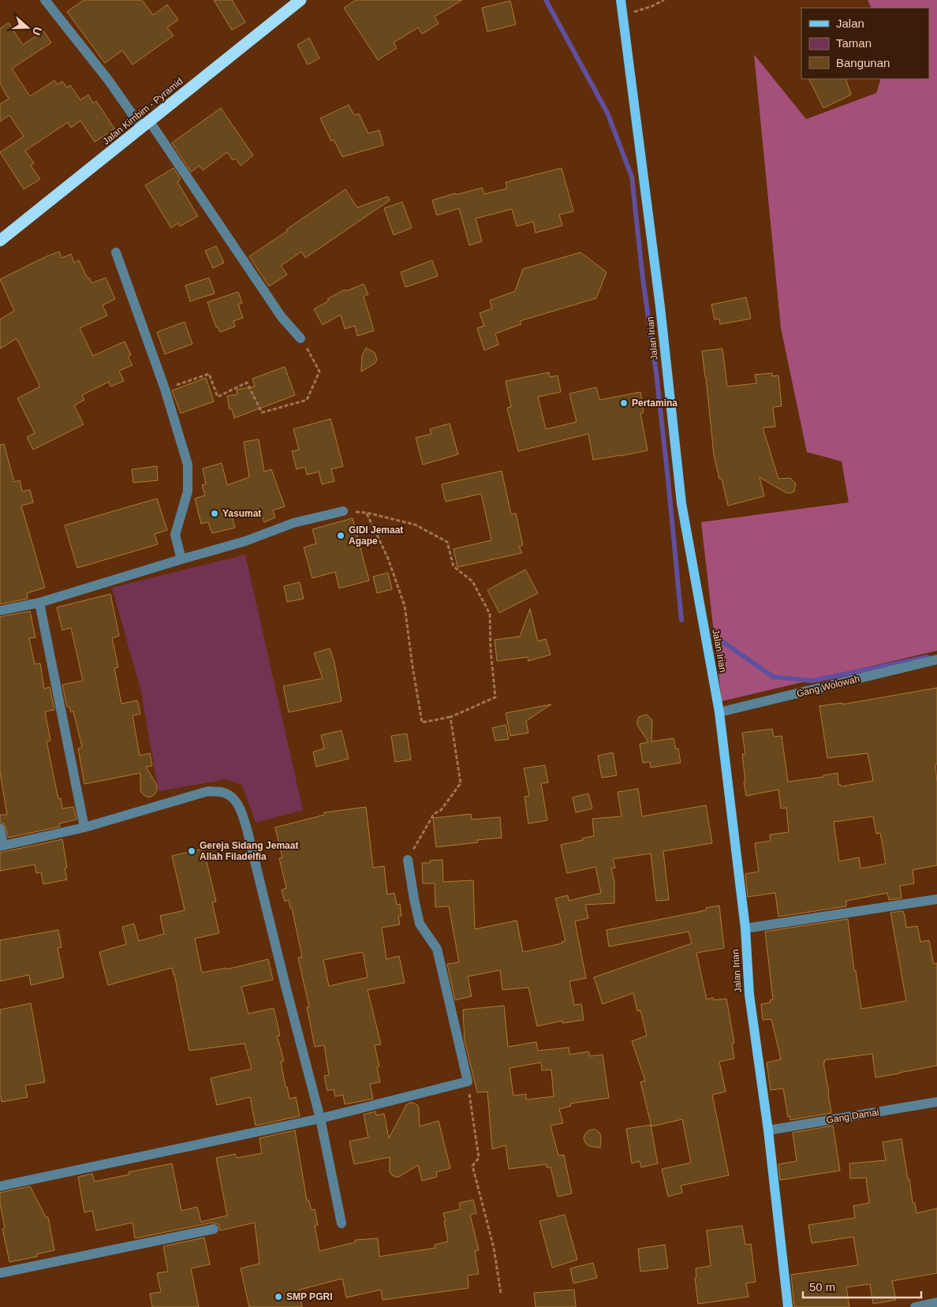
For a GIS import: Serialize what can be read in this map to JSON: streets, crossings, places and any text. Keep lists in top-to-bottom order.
{
  "streets": {
    "highway": ["Jalan Kimbim - Pyramid"],
    "main road": ["Jalan Irian"],
    "street": ["Gang Wolowah", "Gang Damai"]
  },
  "crossings": [
    ["Jalan Irian", "Gang Wolowah"],
    ["Jalan Irian", "Gang Damai"]
  ],
  "places": [
    "Pertamina",
    "Yasumat",
    "GIDI Jemaat Agape",
    "Gereja Sidang Jemaat Allah Filadelfia",
    "SMP PGRI"
  ],
  "legend": ["Jalan", "Taman", "Bangunan"],
  "scale_bar": "50 m",
  "north": "right"
}
